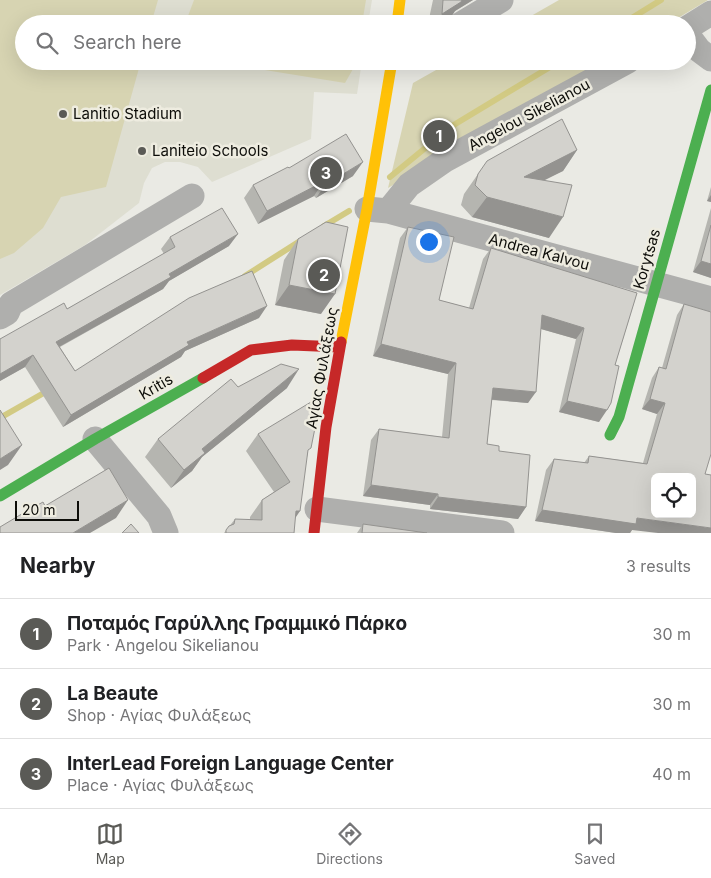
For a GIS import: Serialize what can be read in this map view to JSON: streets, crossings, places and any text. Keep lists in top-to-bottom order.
{
  "streets": {
    "street": [
      "Angelou Sikelianou",
      "Andrea Kalvou",
      "Korytsas",
      "Αγίας Φυλάξεως",
      "Kritis"
    ]
  },
  "crossings": [
    ["Angelou Sikelianou", "Andrea Kalvou"],
    ["Angelou Sikelianou", "Αγίας Φυλάξεως"],
    ["Andrea Kalvou", "Korytsas"],
    ["Andrea Kalvou", "Αγίας Φυλάξεως"],
    ["Αγίας Φυλάξεως", "Kritis"]
  ],
  "places": ["Lanitio Stadium", "Laniteio Schools"],
  "scale_bar": "20 m",
  "page": {
    "search": "Search here",
    "pins": ["1", "3", "2"],
    "scale": "20 m",
    "heading": ["Nearby", "3 results"],
    "list": [
      {
        "mark": "1",
        "name": "Ποταμός Γαρύλλης Γραμμικό Πάρκο",
        "note": "Park · Angelou Sikelianou",
        "value": "30 m"
      },
      {
        "mark": "2",
        "name": "La Beaute",
        "note": "Shop · Αγίας Φυλάξεως",
        "value": "30 m"
      },
      {
        "mark": "3",
        "name": "InterLead Foreign Language Center",
        "note": "Place · Αγίας Φυλάξεως",
        "value": "40 m"
      }
    ],
    "nav": ["Map", "Directions", "Saved"]
  }
}
